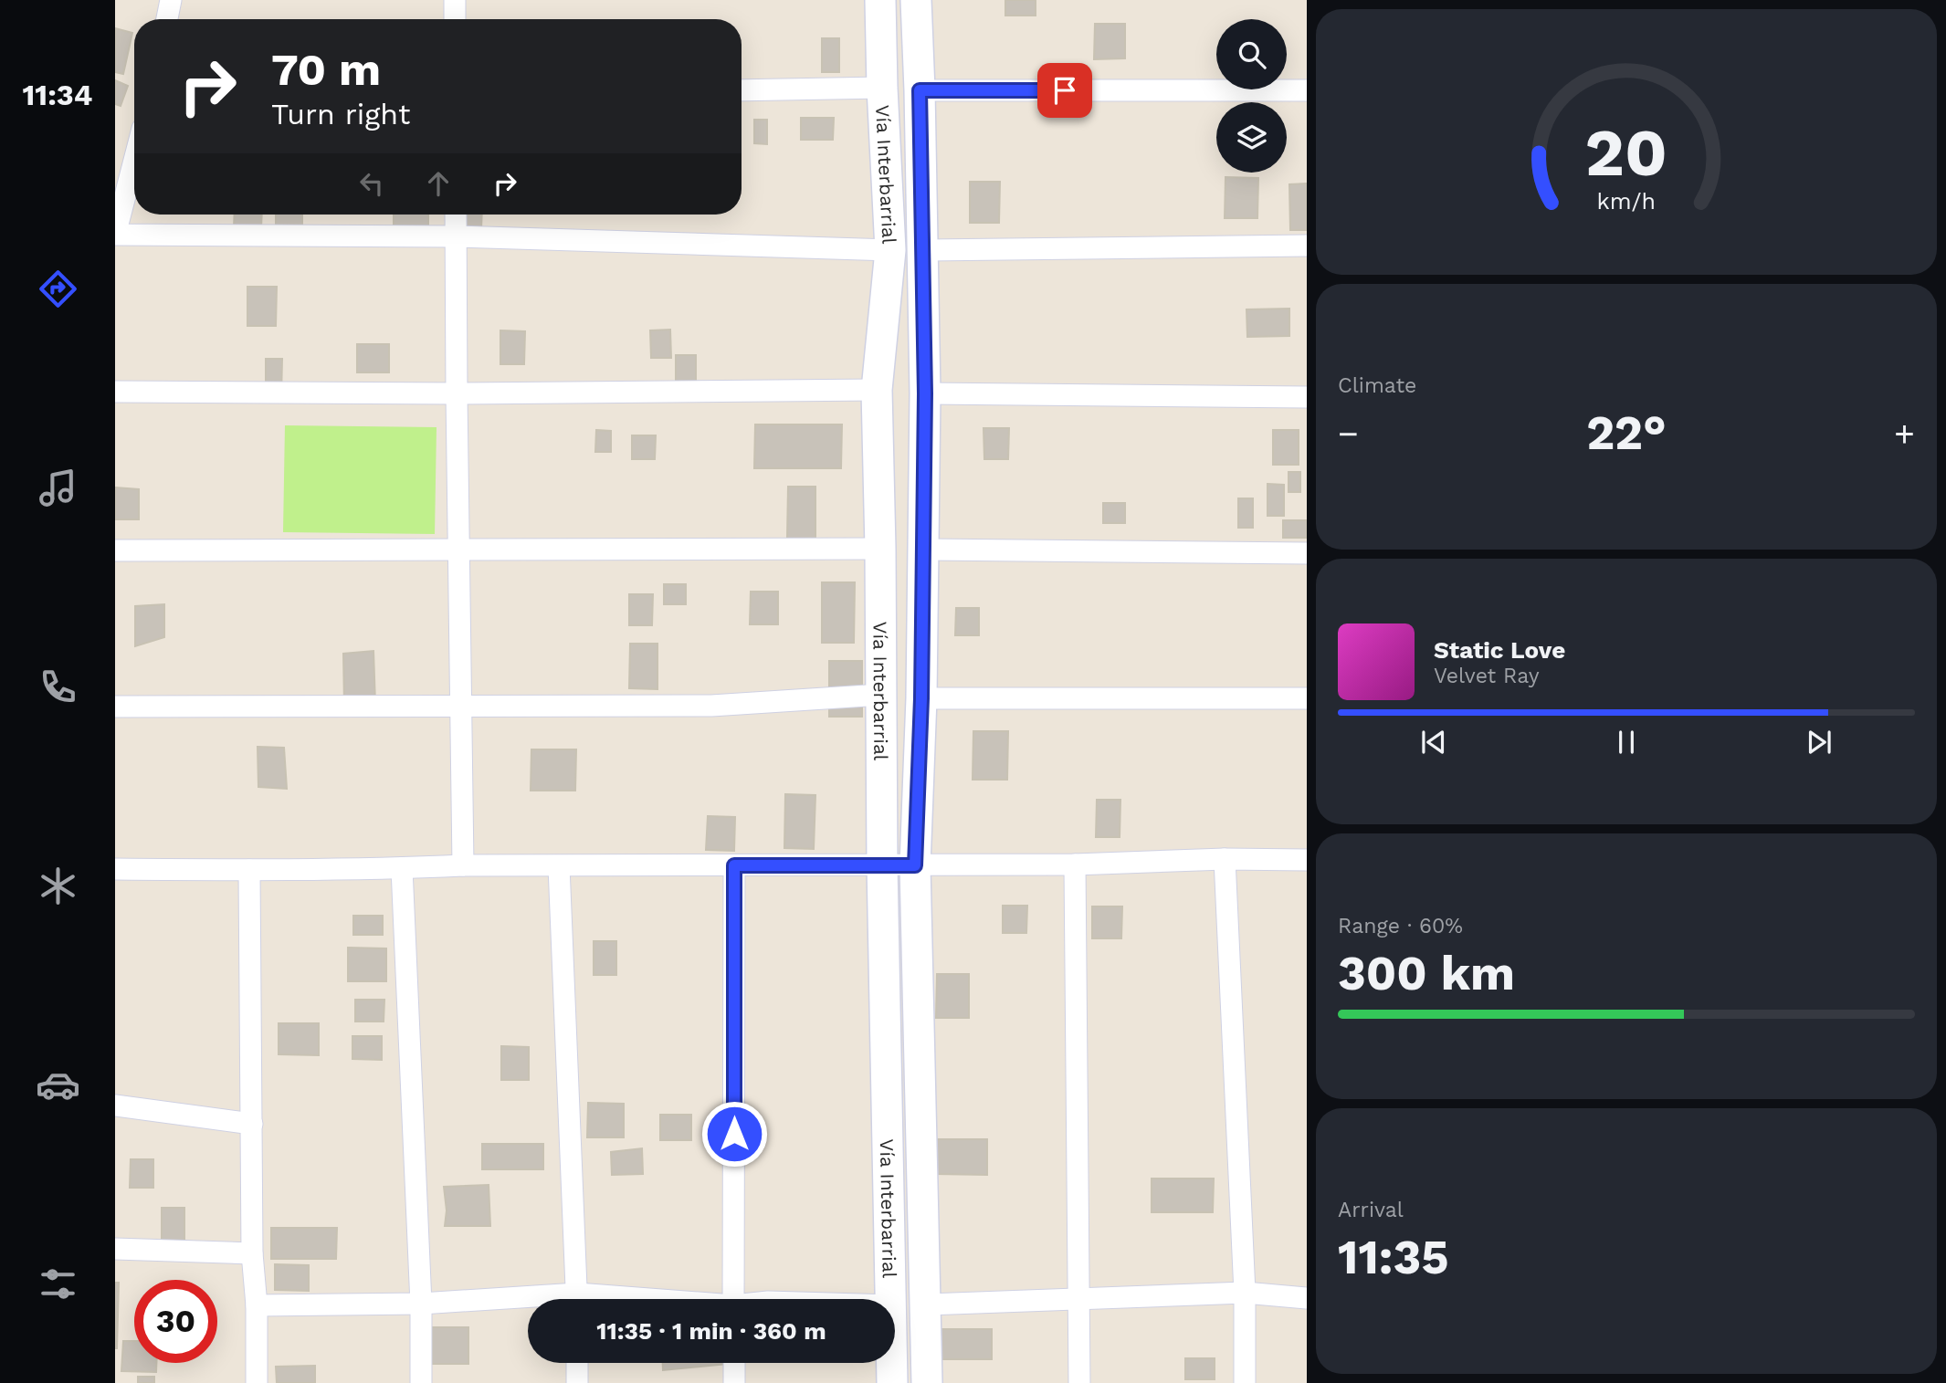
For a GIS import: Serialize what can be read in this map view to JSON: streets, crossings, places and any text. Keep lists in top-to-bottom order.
{
  "streets": {
    "main road": ["Vía Interbarrial"]
  },
  "page": {
    "tabs": "11:34",
    "turn": ["70 m", "Turn right"],
    "tile": [
      "Climate",
      ["Range · 60%", "300 km"],
      ["Arrival", "11:35"]
    ],
    "heat": ["−", "22°", "+"],
    "song": ["Static Love", "Velvet Ray"],
    "limit": "30",
    "trip": "11:35 · 1 min · 360 m",
    "gauge": ["20", "km/h"]
  }
}
